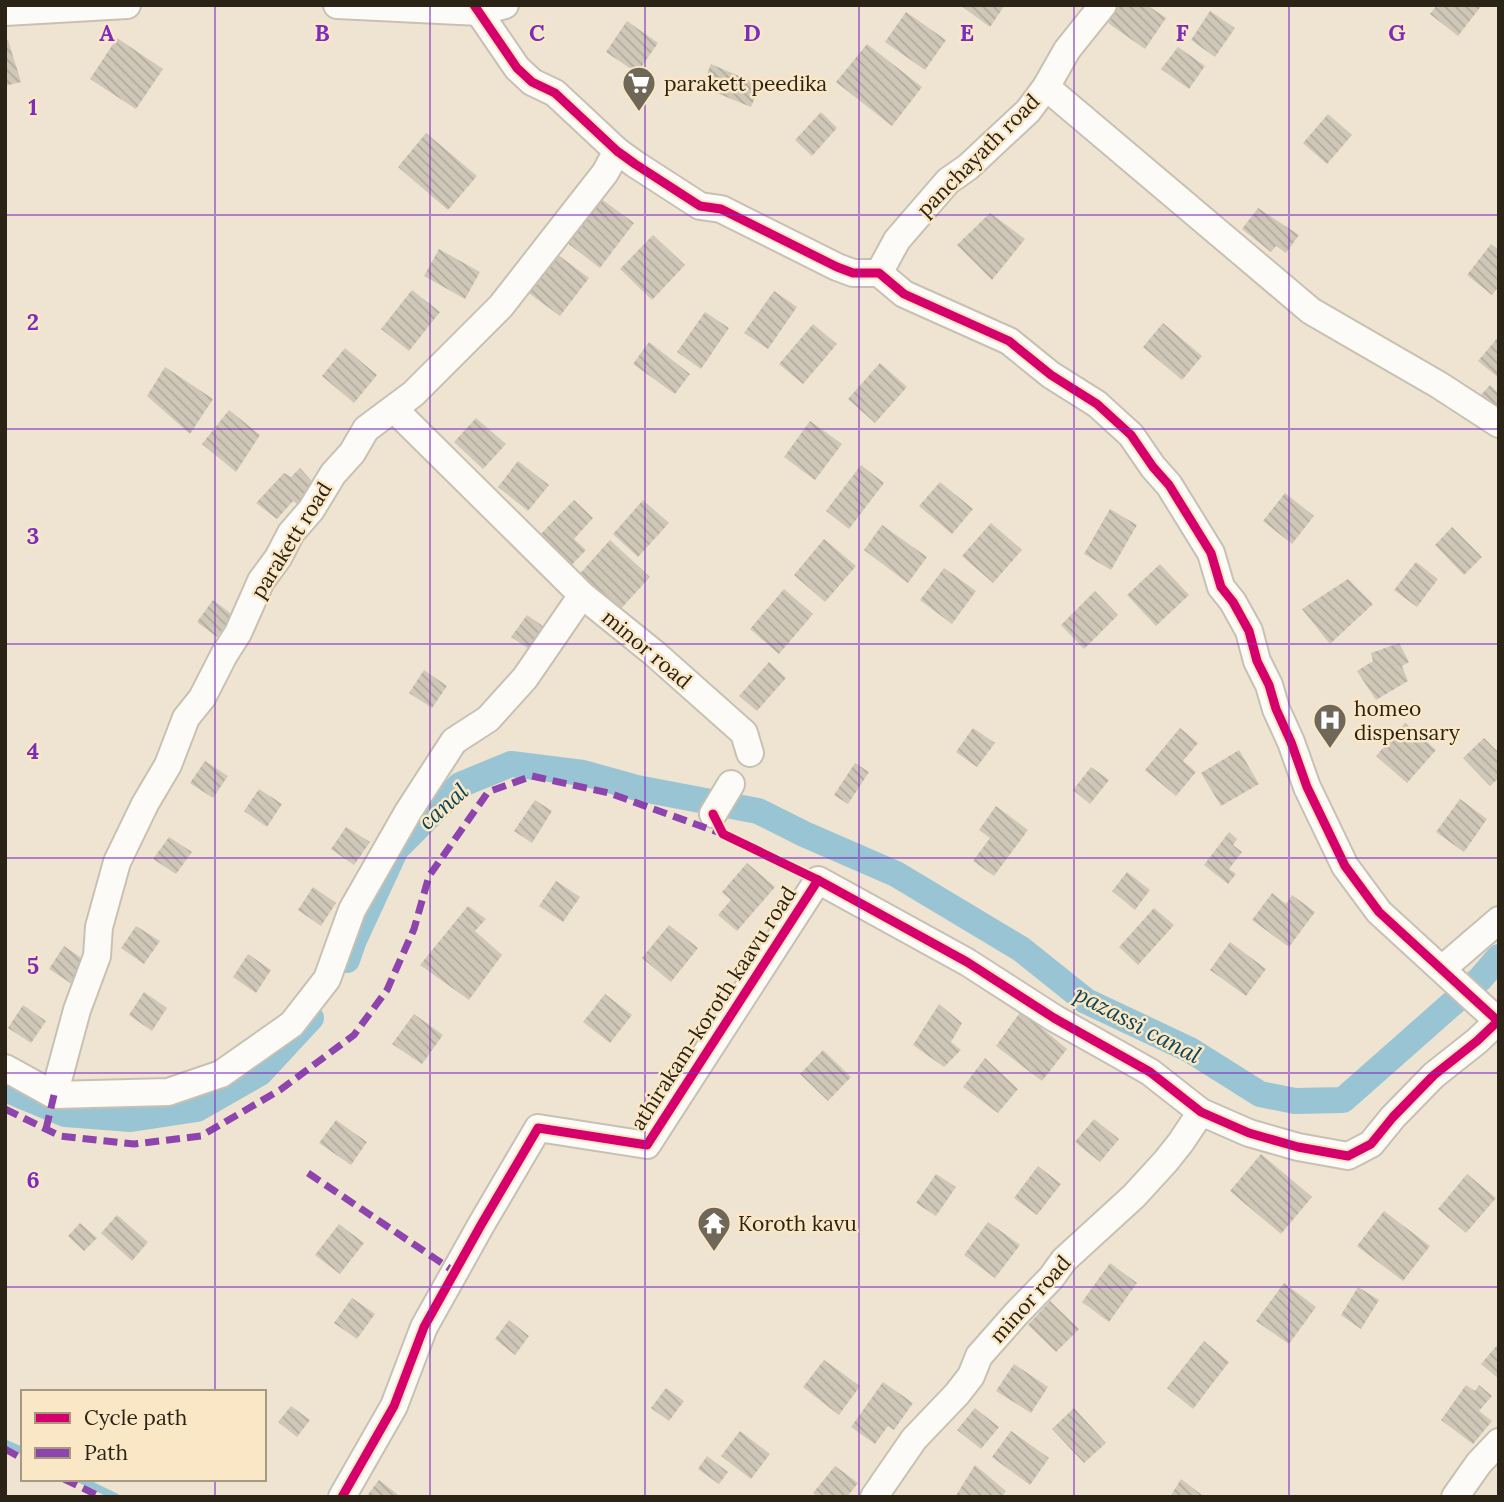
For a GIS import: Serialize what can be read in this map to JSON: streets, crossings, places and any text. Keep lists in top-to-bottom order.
{
  "streets": {
    "street": [
      "panchayath road",
      "parakett road",
      "minor road",
      "athirakam-koroth kaavu road"
    ]
  },
  "crossings": [
    ["parakett road", "minor road"],
    ["minor road", "athirakam-koroth kaavu road"]
  ],
  "water": ["canal", "pazassi canal"],
  "places": {
    "supermarket": ["parakett peedika"],
    "hospital": ["homeo dispensary"],
    "temple": ["Koroth kavu"]
  },
  "legend": ["Cycle path", "Path"],
  "grid": {
    "columns": [
      "A",
      "B",
      "C",
      "D",
      "E",
      "F",
      "G"
    ],
    "rows": [
      "1",
      "2",
      "3",
      "4",
      "5",
      "6"
    ]
  }
}
